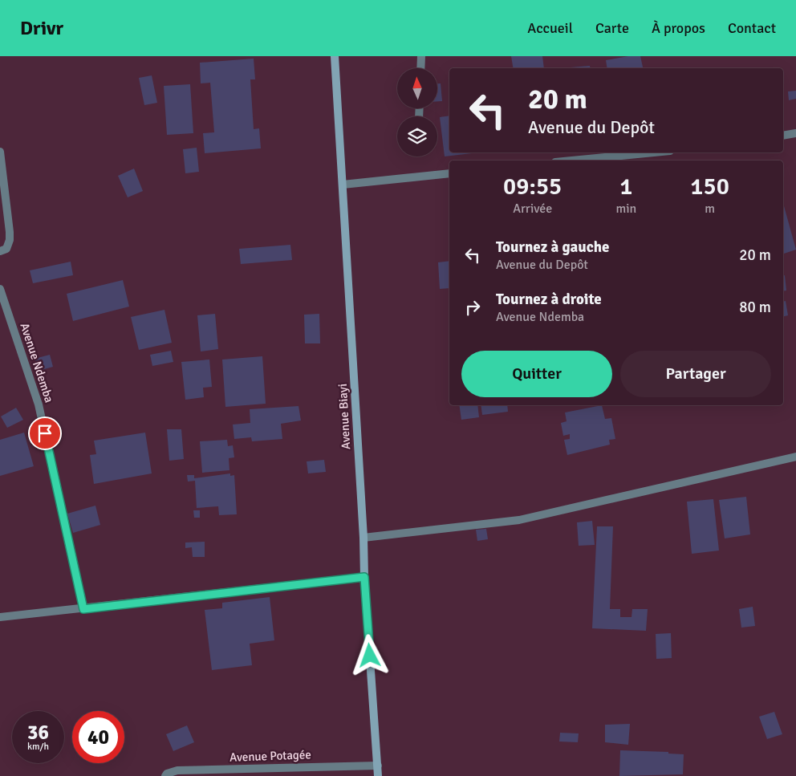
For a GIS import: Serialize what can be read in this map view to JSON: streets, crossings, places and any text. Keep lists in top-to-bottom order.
{
  "streets": {
    "street": ["Avenue Ndemba", "Avenue Biayi", "Avenue Potagée"]
  },
  "crossings": [
    ["Avenue Biayi", "Avenue Potagée"]
  ],
  "north": "top",
  "page": {
    "header": "Drivr",
    "nav": [
      "Accueil",
      "Carte",
      "À propos",
      "Contact"
    ],
    "turn": ["20 m", "Avenue du Depôt"],
    "eta": [
      "09:55",
      "Arrivée",
      "1",
      "min",
      "150",
      "m"
    ],
    "list": [
      {
        "name": "Tournez à gauche",
        "note": "Avenue du Depôt",
        "value": "20 m"
      },
      {
        "name": "Tournez à droite",
        "note": "Avenue Ndemba",
        "value": "80 m"
      }
    ],
    "buttons": ["Quitter", "Partager"],
    "speed": "36 km/h",
    "limit": "40"
  }
}
